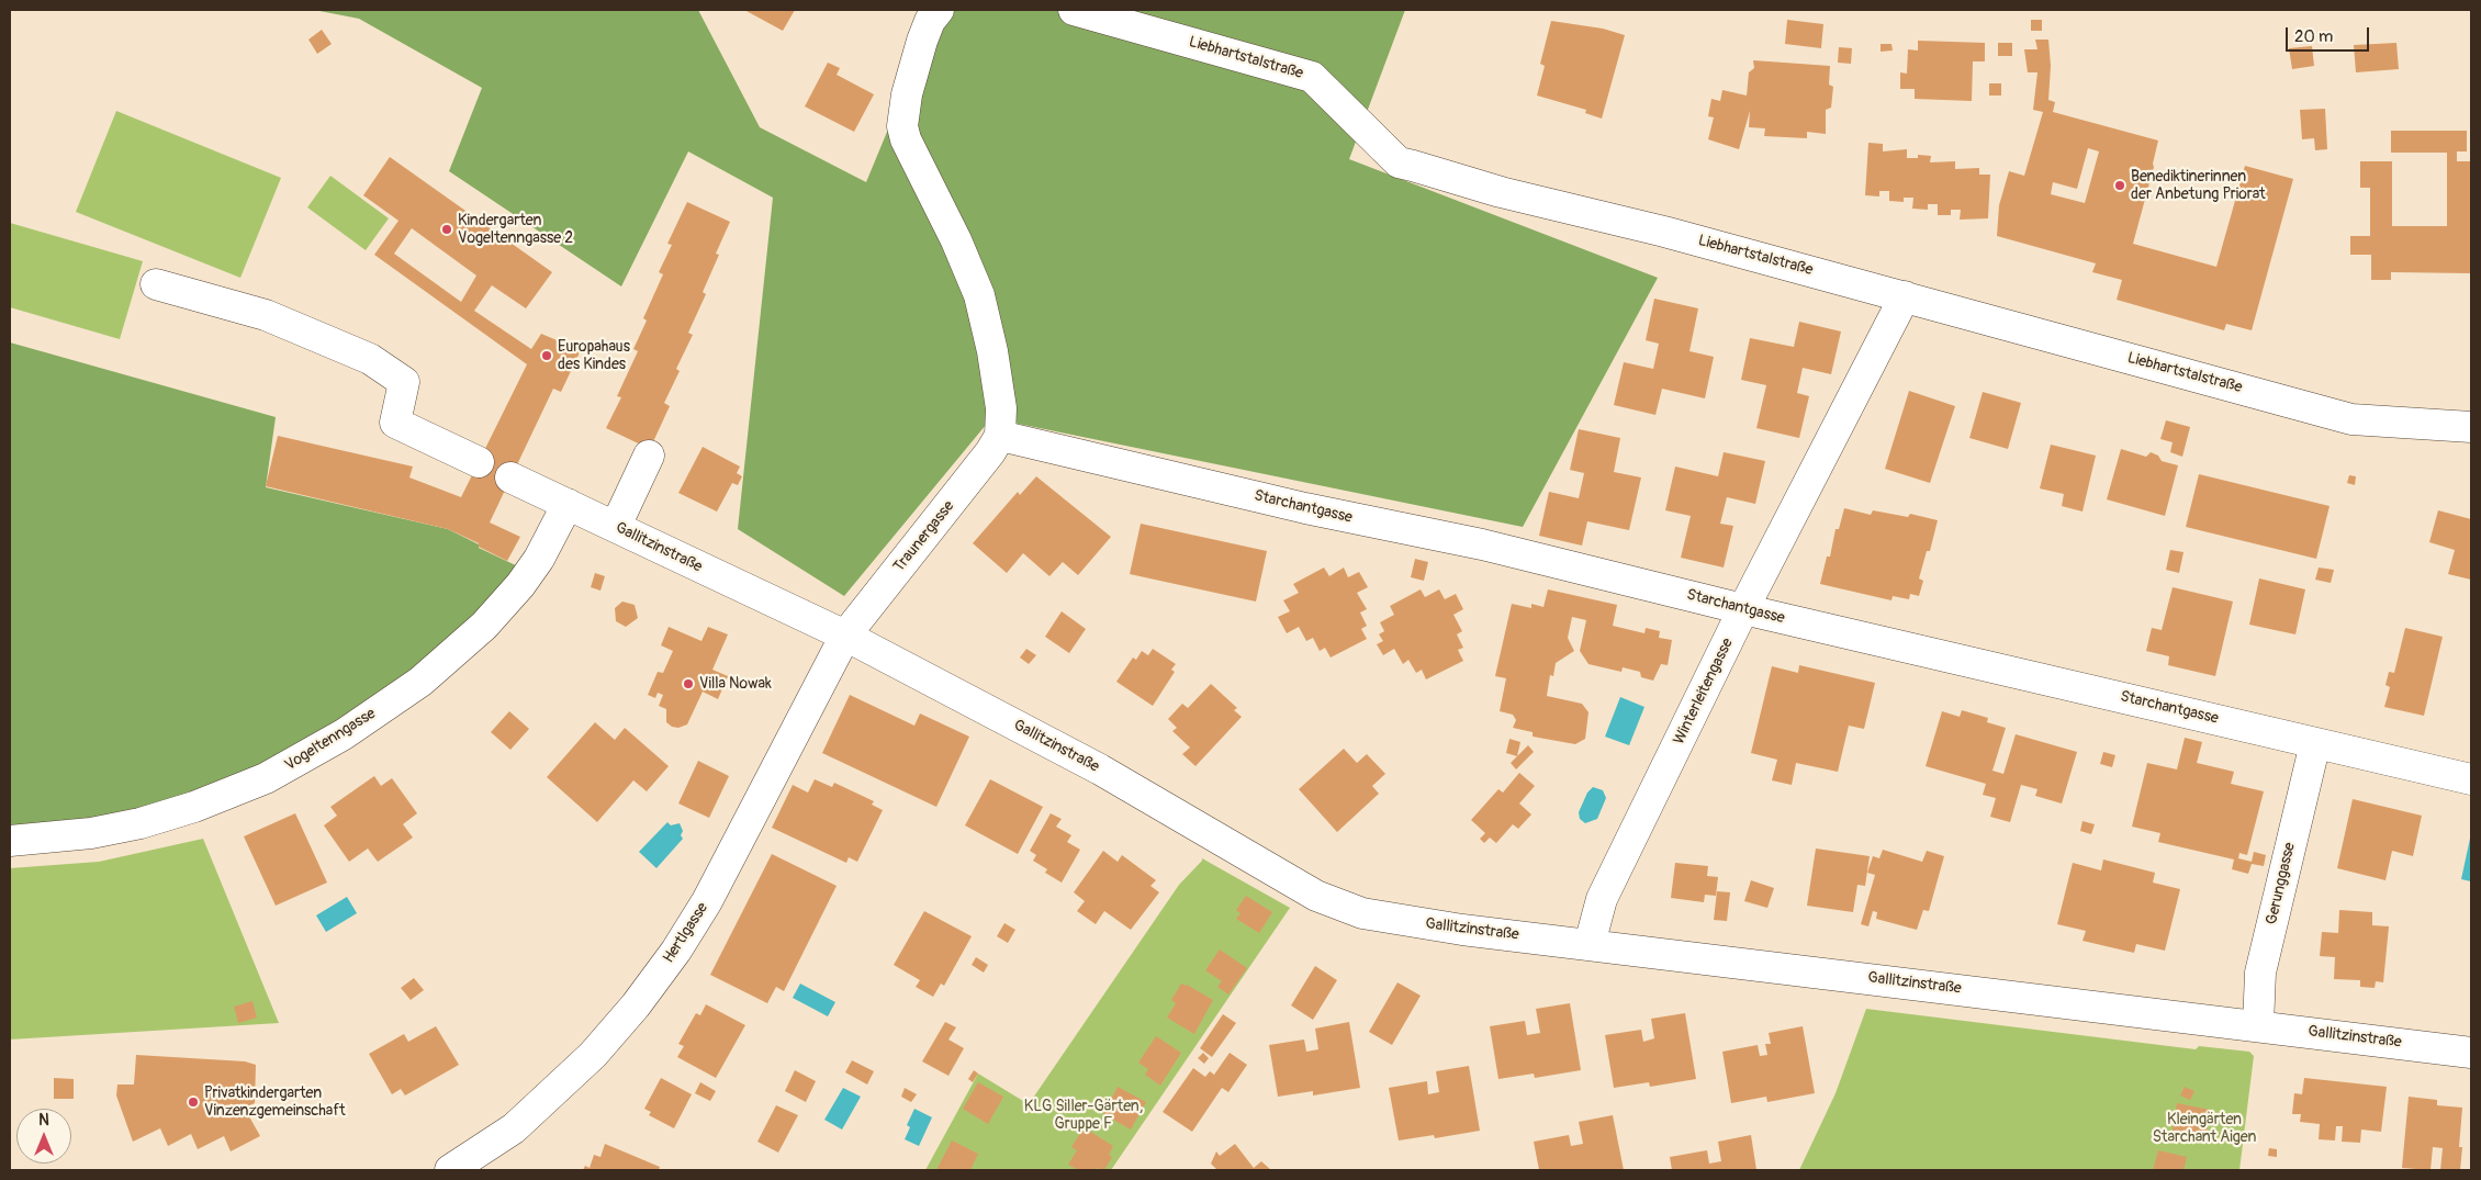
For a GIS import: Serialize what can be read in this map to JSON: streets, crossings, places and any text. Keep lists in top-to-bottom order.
{
  "streets": {
    "street": [
      "Liebhartstalstraße",
      "Starchantgasse",
      "Traunergasse",
      "Gallitzinstraße",
      "Winterleitengasse",
      "Vogeltenngasse",
      "Gerunggasse",
      "Hertlgasse"
    ]
  },
  "crossings": [
    ["Liebhartstalstraße", "Winterleitengasse"],
    ["Starchantgasse", "Traunergasse"],
    ["Starchantgasse", "Winterleitengasse"],
    ["Starchantgasse", "Gerunggasse"],
    ["Traunergasse", "Gallitzinstraße"],
    ["Traunergasse", "Hertlgasse"],
    ["Gallitzinstraße", "Winterleitengasse"],
    ["Gallitzinstraße", "Vogeltenngasse"],
    ["Gallitzinstraße", "Gerunggasse"],
    ["Gallitzinstraße", "Hertlgasse"]
  ],
  "parks": ["KLG Siller-Gärten, Gruppe F", "Kleingärten Starchant Aigen"],
  "places": [
    "Benediktinerinnen der Anbetung Priorat",
    "Kindergarten Vogeltenngasse 2",
    "Europahaus des Kindes",
    "Villa Nowak",
    "Privatkindergarten Vinzenzgemeinschaft"
  ],
  "scale_bar": "20 m",
  "north": "top"
}
